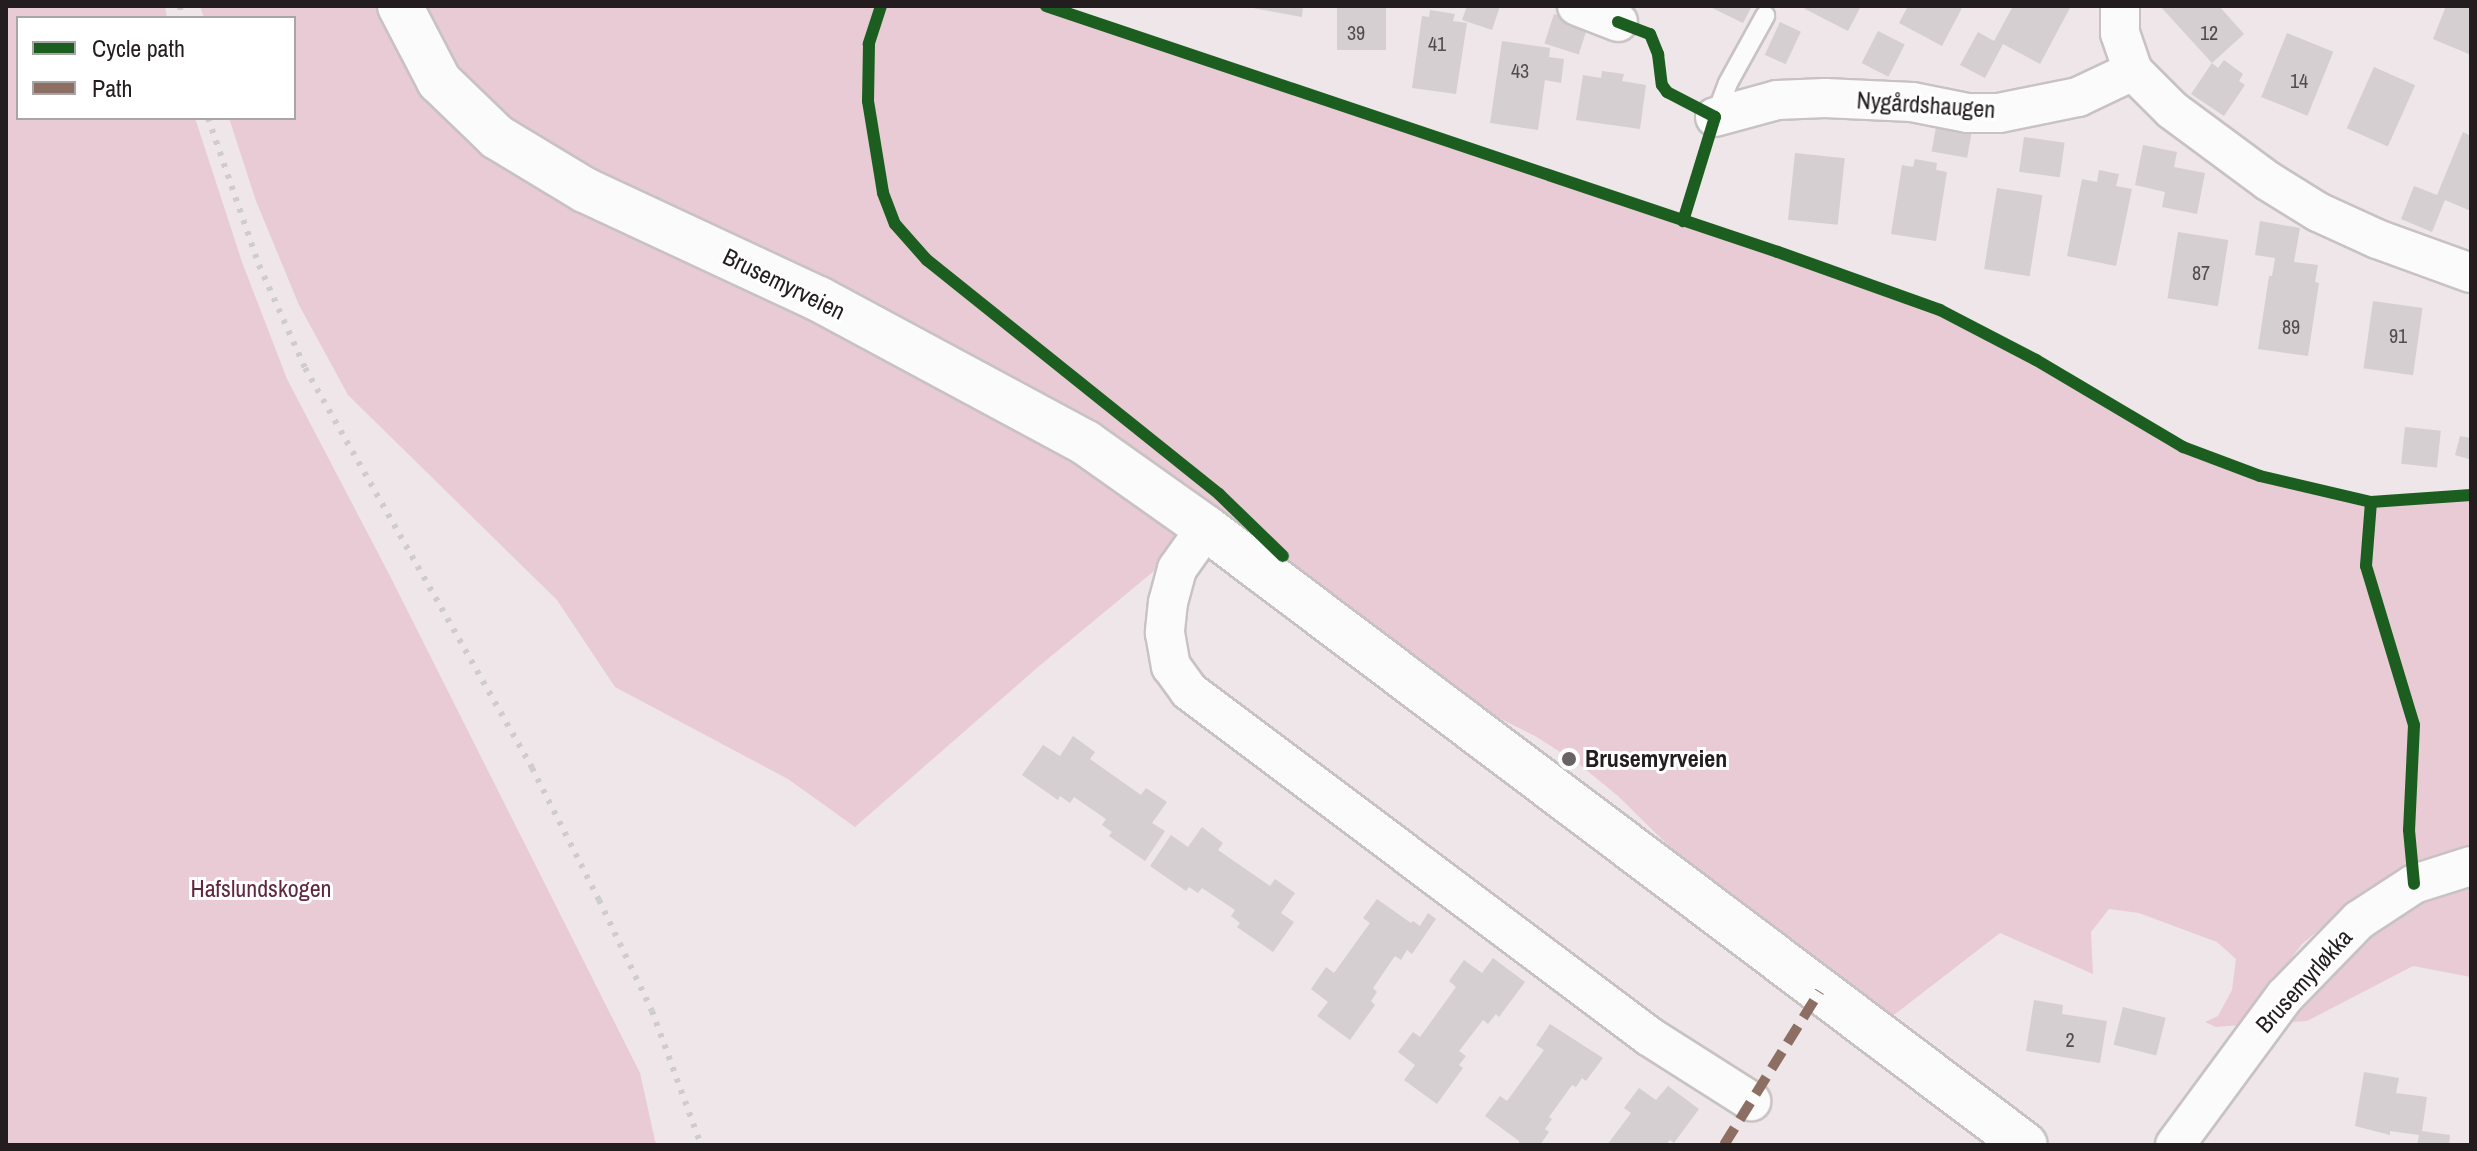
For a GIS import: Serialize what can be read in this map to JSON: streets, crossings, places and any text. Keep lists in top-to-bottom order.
{
  "streets": {
    "street": ["Nygårdshaugen", "Brusemyrveien", "Brusemyrløkka"]
  },
  "parks": ["Hafslundskogen"],
  "places": ["Brusemyrveien"],
  "house_numbers": [
    "39",
    "12",
    "41",
    "43",
    "14",
    "87",
    "89",
    "91",
    "2"
  ],
  "legend": ["Cycle path", "Path"]
}
